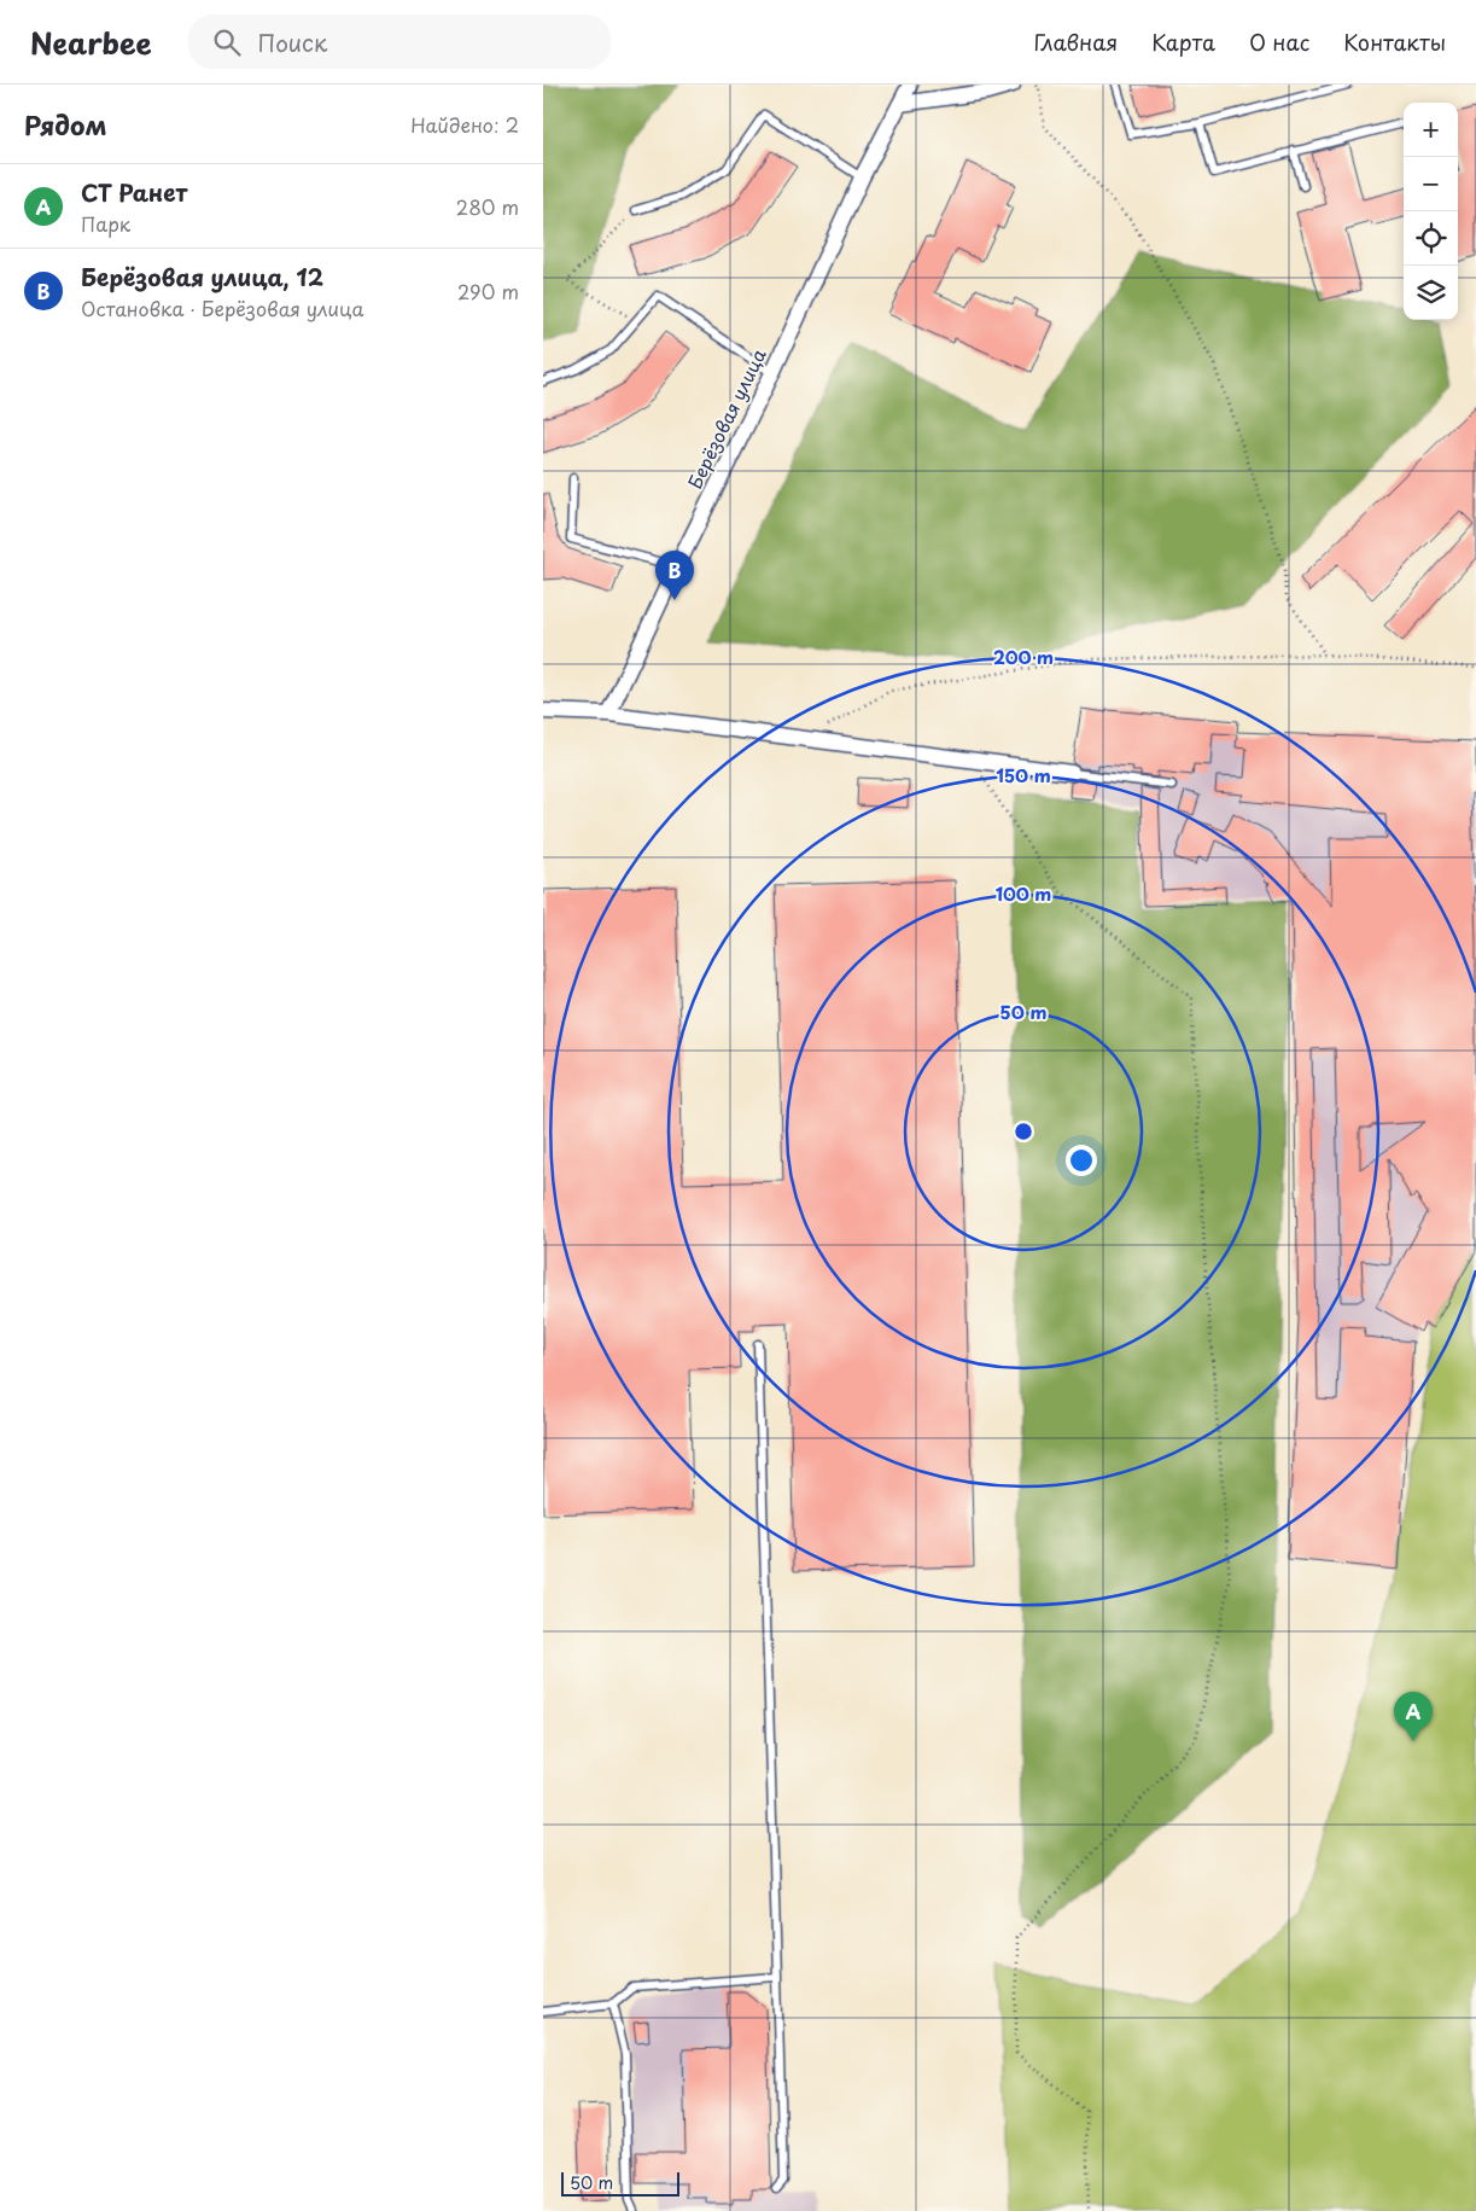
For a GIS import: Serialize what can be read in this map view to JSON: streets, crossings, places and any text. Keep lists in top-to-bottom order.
{
  "streets": {
    "street": ["Берёзовая улица"]
  },
  "scale_bar": "50 m",
  "page": {
    "header": "Nearbee",
    "search": "Поиск",
    "nav": [
      "Главная",
      "Карта",
      "О нас",
      "Контакты"
    ],
    "heading": ["Рядом", "Найдено: 2"],
    "map_buttons": ["+", "−"],
    "list": [
      {
        "mark": "A",
        "name": "СТ Ранет",
        "note": "Парк",
        "value": "280 m"
      },
      {
        "mark": "B",
        "name": "Берёзовая улица, 12",
        "note": "Остановка · Берёзовая улица",
        "value": "290 m"
      }
    ],
    "pins": ["B", "A"],
    "scale": "50 m"
  },
  "rings": [
    "200 m",
    "150 m",
    "100 m",
    "50 m"
  ]
}
